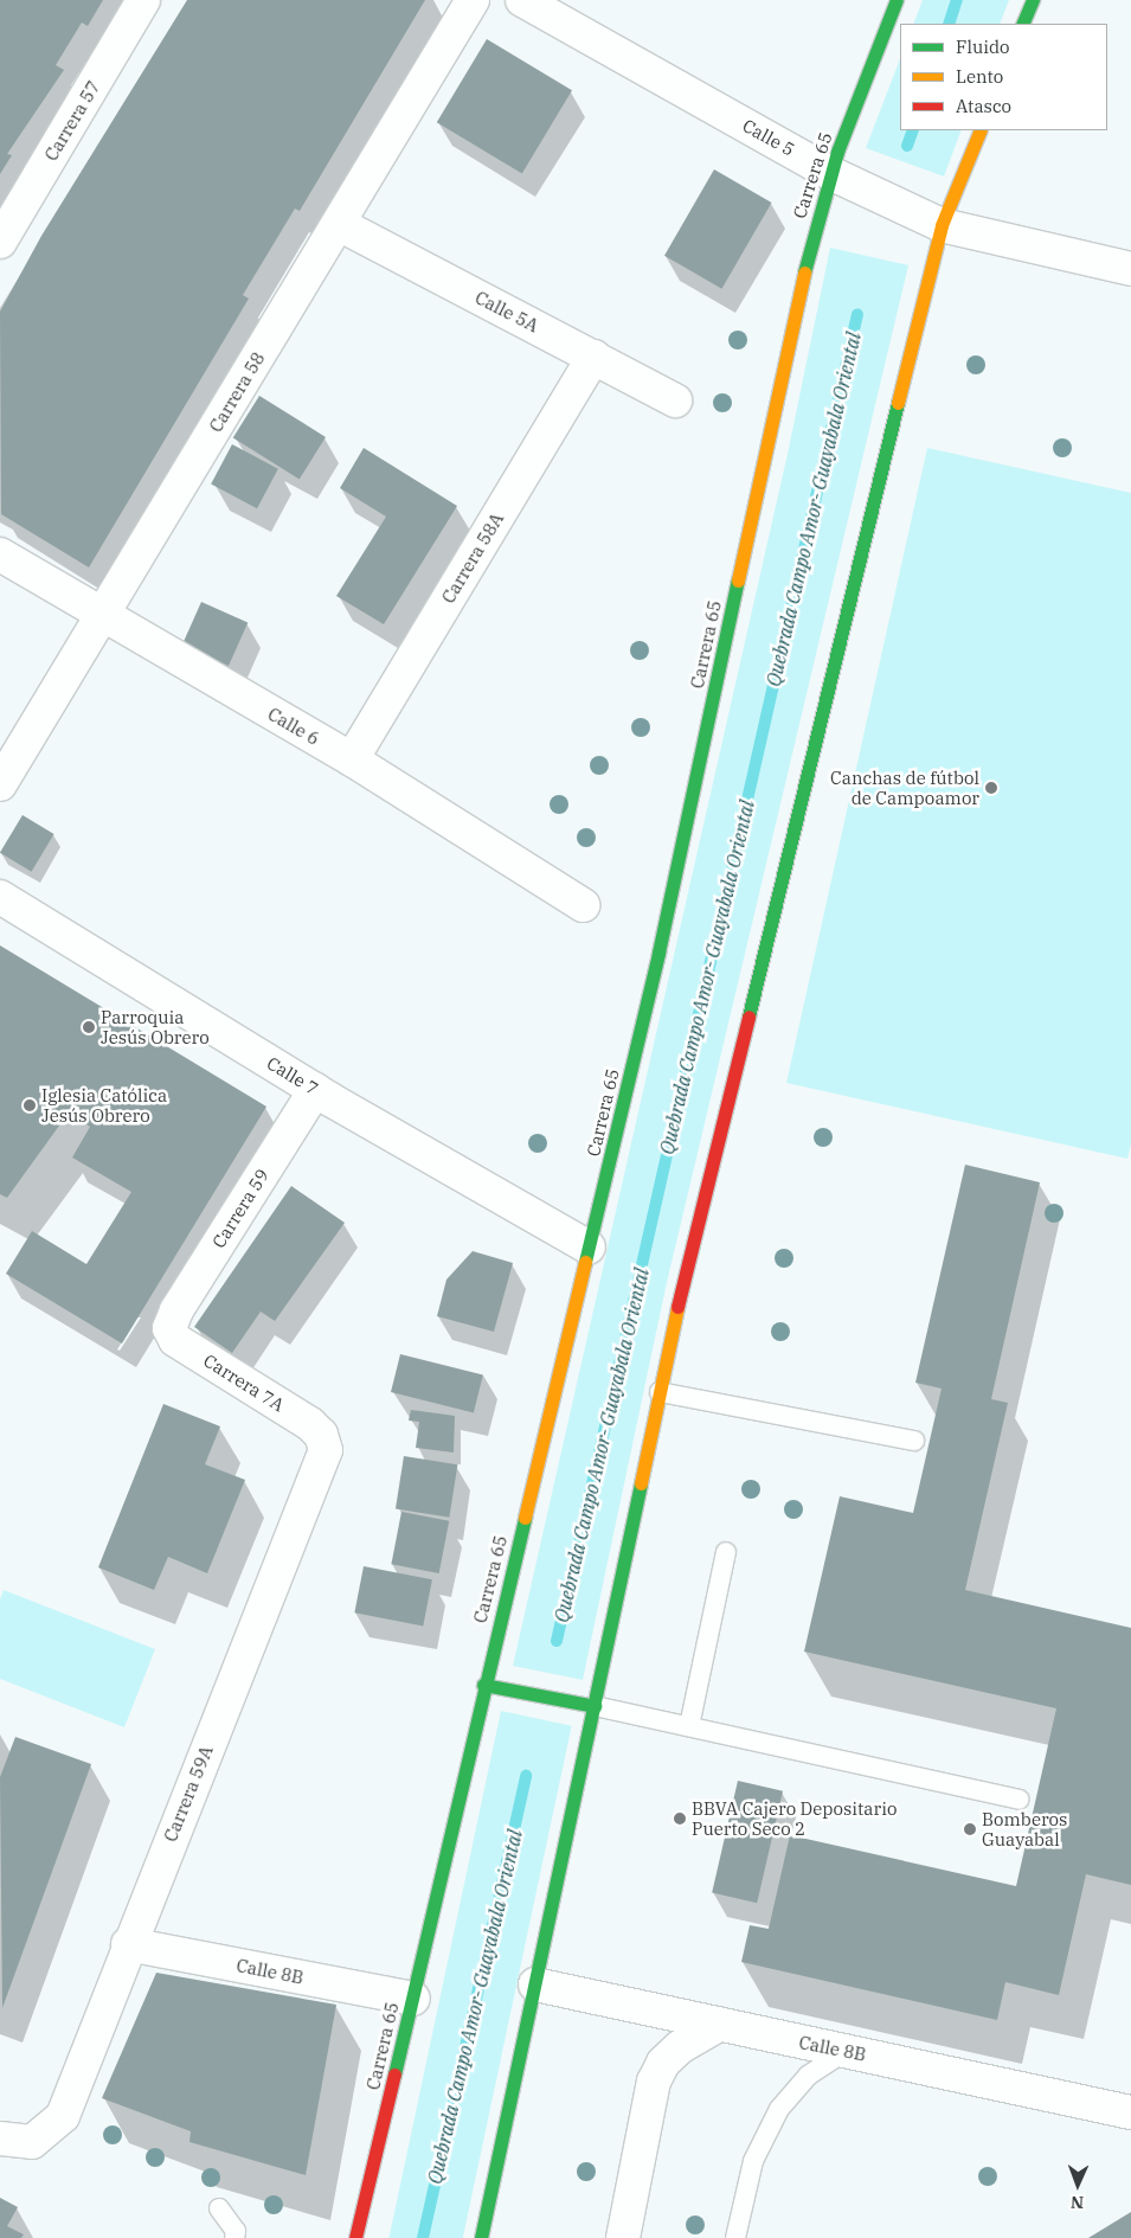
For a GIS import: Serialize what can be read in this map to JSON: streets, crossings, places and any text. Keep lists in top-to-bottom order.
{
  "streets": {
    "main road": ["Carrera 65"],
    "street": [
      "Carrera 57",
      "Calle 5",
      "Calle 5A",
      "Carrera 58",
      "Carrera 58A",
      "Calle 6",
      "Calle 7",
      "Carrera 59",
      "Carrera 7A",
      "Carrera 59A",
      "Calle 8B"
    ]
  },
  "crossings": [
    ["Calle 5", "Carrera 65"],
    ["Carrera 65", "Calle 7"],
    ["Carrera 65", "Calle 8B"],
    ["Calle 5A", "Carrera 58"],
    ["Calle 5A", "Carrera 58A"],
    ["Carrera 58", "Calle 6"],
    ["Carrera 58A", "Calle 6"],
    ["Calle 7", "Carrera 59"],
    ["Carrera 59", "Carrera 7A"],
    ["Carrera 7A", "Carrera 59A"],
    ["Carrera 59A", "Calle 8B"]
  ],
  "water": ["Quebrada Campo Amor- Guayabala Oriental"],
  "places": [
    "Canchas de fútbol de Campoamor",
    "Parroquia Jesús Obrero",
    "Iglesia Católica Jesús Obrero",
    "BBVA Cajero Depositario Puerto Seco 2",
    "Bomberos Guayabal"
  ],
  "legend": ["Fluido", "Lento", "Atasco"],
  "north": "bottom"
}
